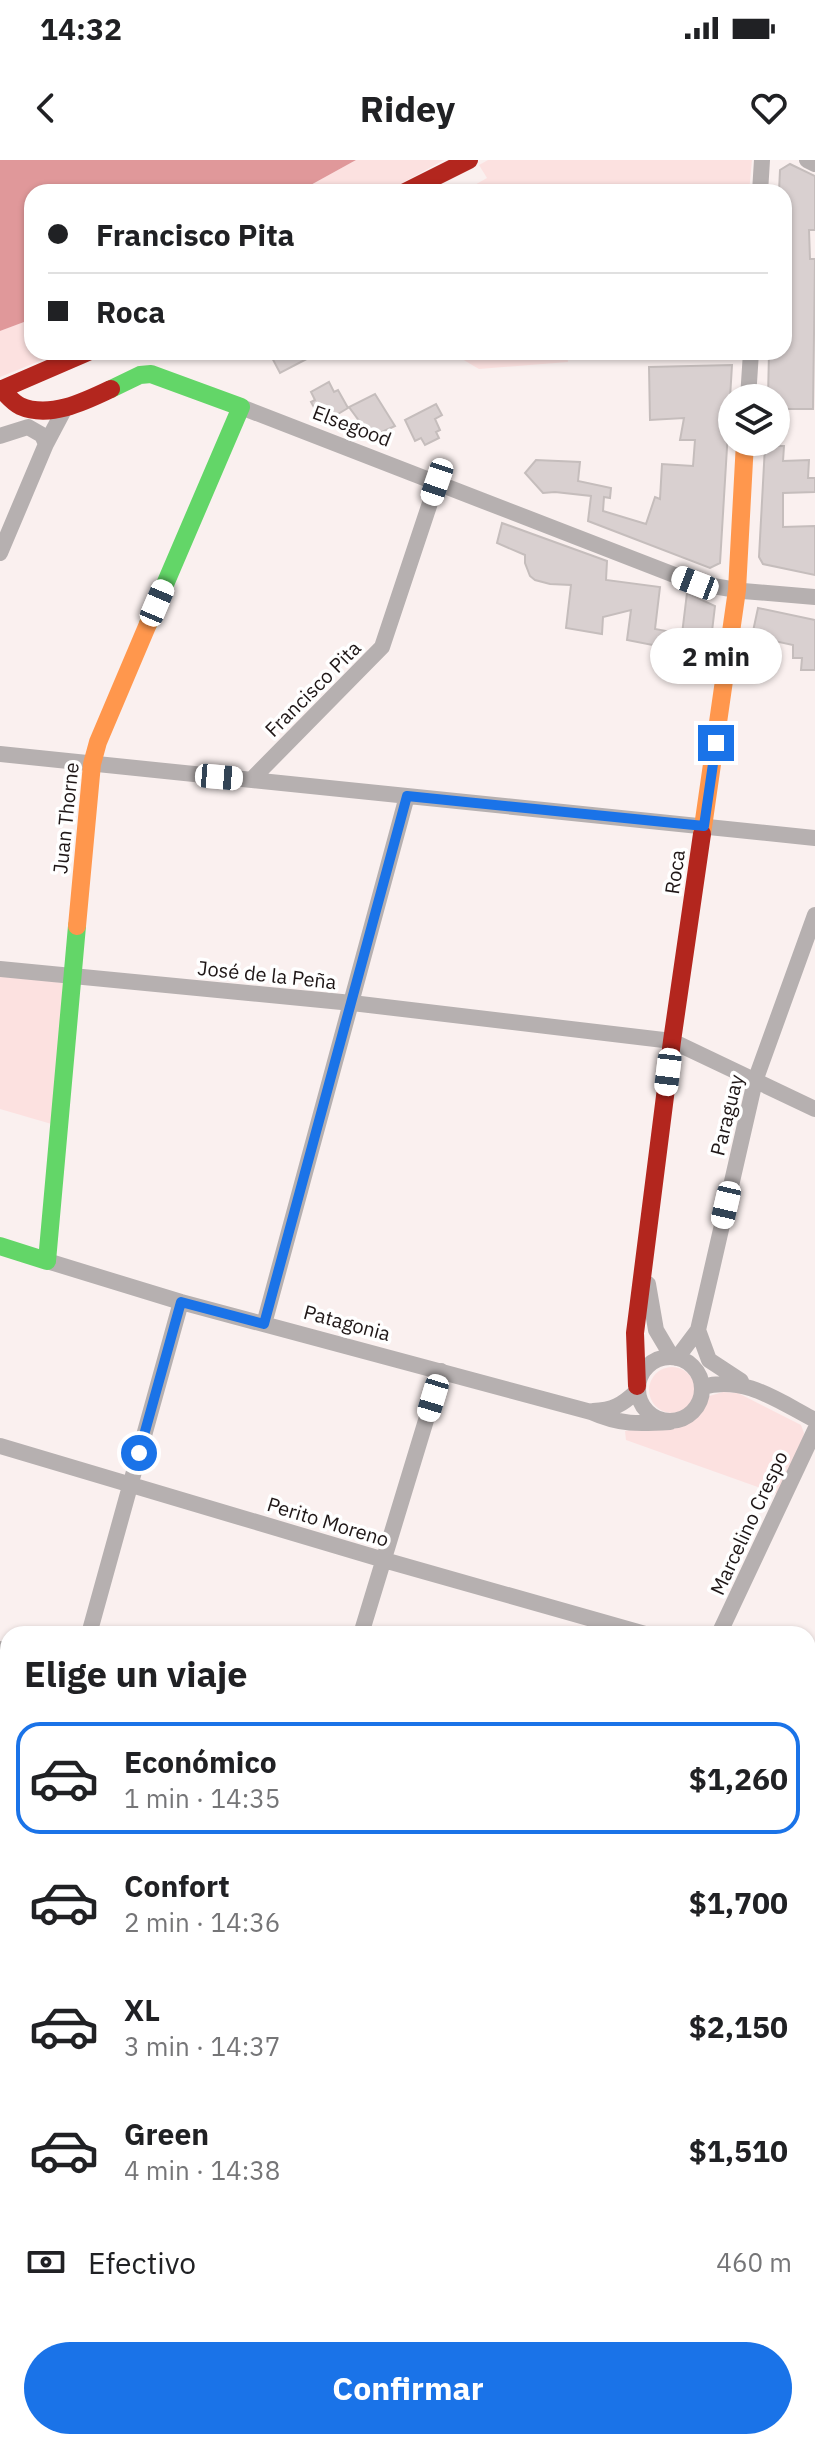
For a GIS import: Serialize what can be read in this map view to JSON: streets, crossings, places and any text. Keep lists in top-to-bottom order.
{
  "streets": {
    "street": [
      "Elsegood",
      "Francisco Pita",
      "Juan Thorne",
      "Roca",
      "José de la Peña",
      "Paraguay",
      "Patagonia",
      "Perito Moreno",
      "Marcelino Crespo"
    ]
  },
  "crossings": [
    ["Elsegood", "Francisco Pita"],
    ["Elsegood", "Juan Thorne"],
    ["Elsegood", "Roca"],
    ["Juan Thorne", "José de la Peña"],
    ["Juan Thorne", "Patagonia"],
    ["Roca", "José de la Peña"],
    ["Roca", "Paraguay"],
    ["Roca", "Patagonia"],
    ["José de la Peña", "Paraguay"],
    ["Paraguay", "Patagonia"]
  ],
  "page": {
    "status": "14:32",
    "header": "Ridey",
    "banner": ["Francisco Pita", "Roca"],
    "bubble": "2 min",
    "heading": "Elige un viaje",
    "list": [
      {
        "name": "Económico",
        "note": "1 min · 14:35",
        "value": "$1,260"
      },
      {
        "name": "Confort",
        "note": "2 min · 14:36",
        "value": "$1,700"
      },
      {
        "name": "XL",
        "note": "3 min · 14:37",
        "value": "$2,150"
      },
      {
        "name": "Green",
        "note": "4 min · 14:38",
        "value": "$1,510"
      }
    ],
    "pay": ["Efectivo", "460 m"],
    "buttons": "Confirmar"
  }
}
